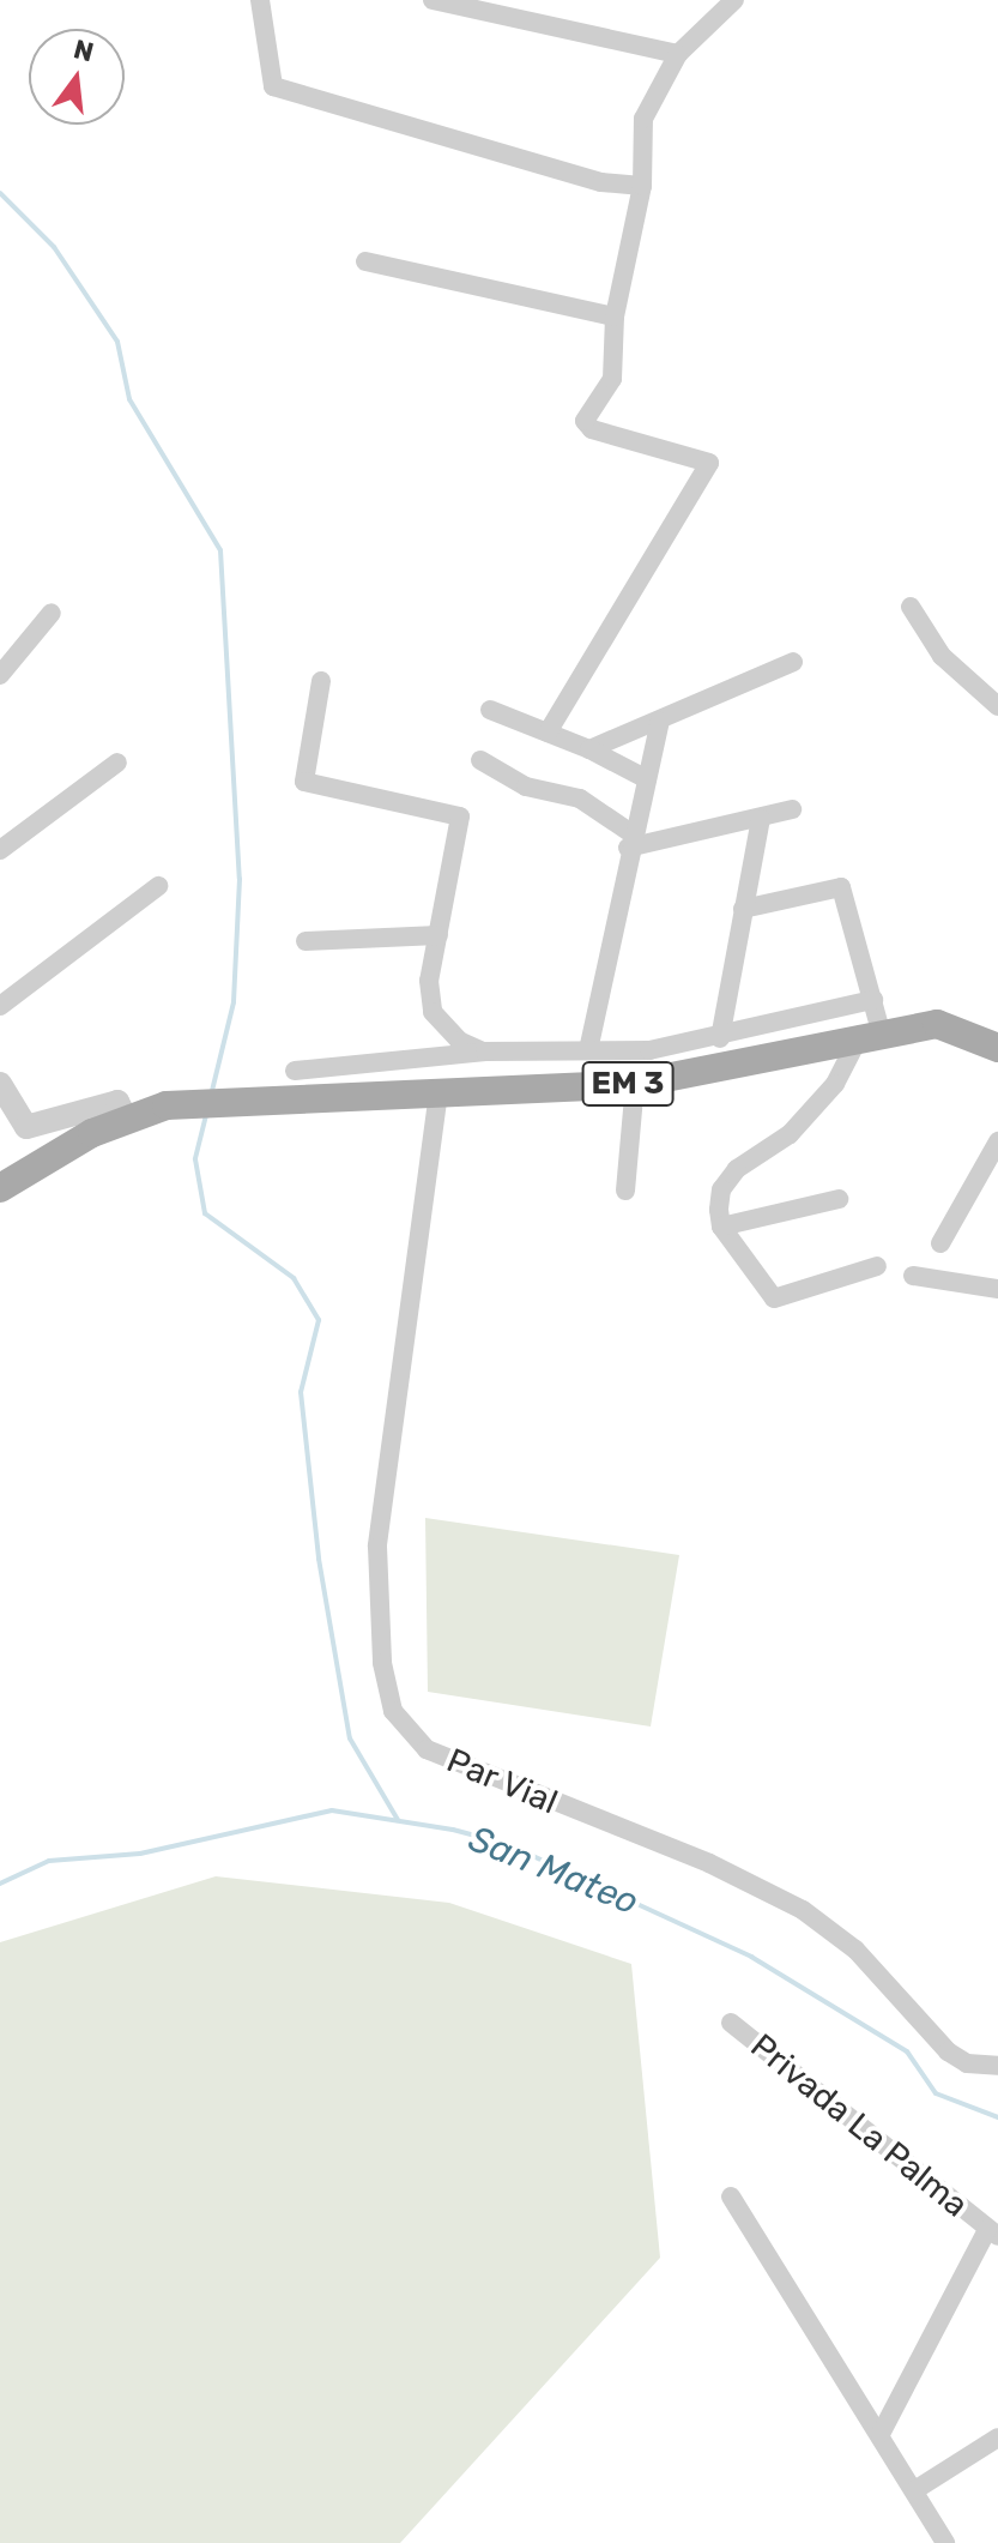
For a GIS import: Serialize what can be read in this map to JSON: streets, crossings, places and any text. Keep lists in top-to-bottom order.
{
  "streets": {
    "main road": ["EM 3"],
    "street": ["Par Vial", "Privada La Palma"]
  },
  "crossings": [
    ["EM 3", "Par Vial"]
  ],
  "water": ["San Mateo"],
  "north": "top"
}
